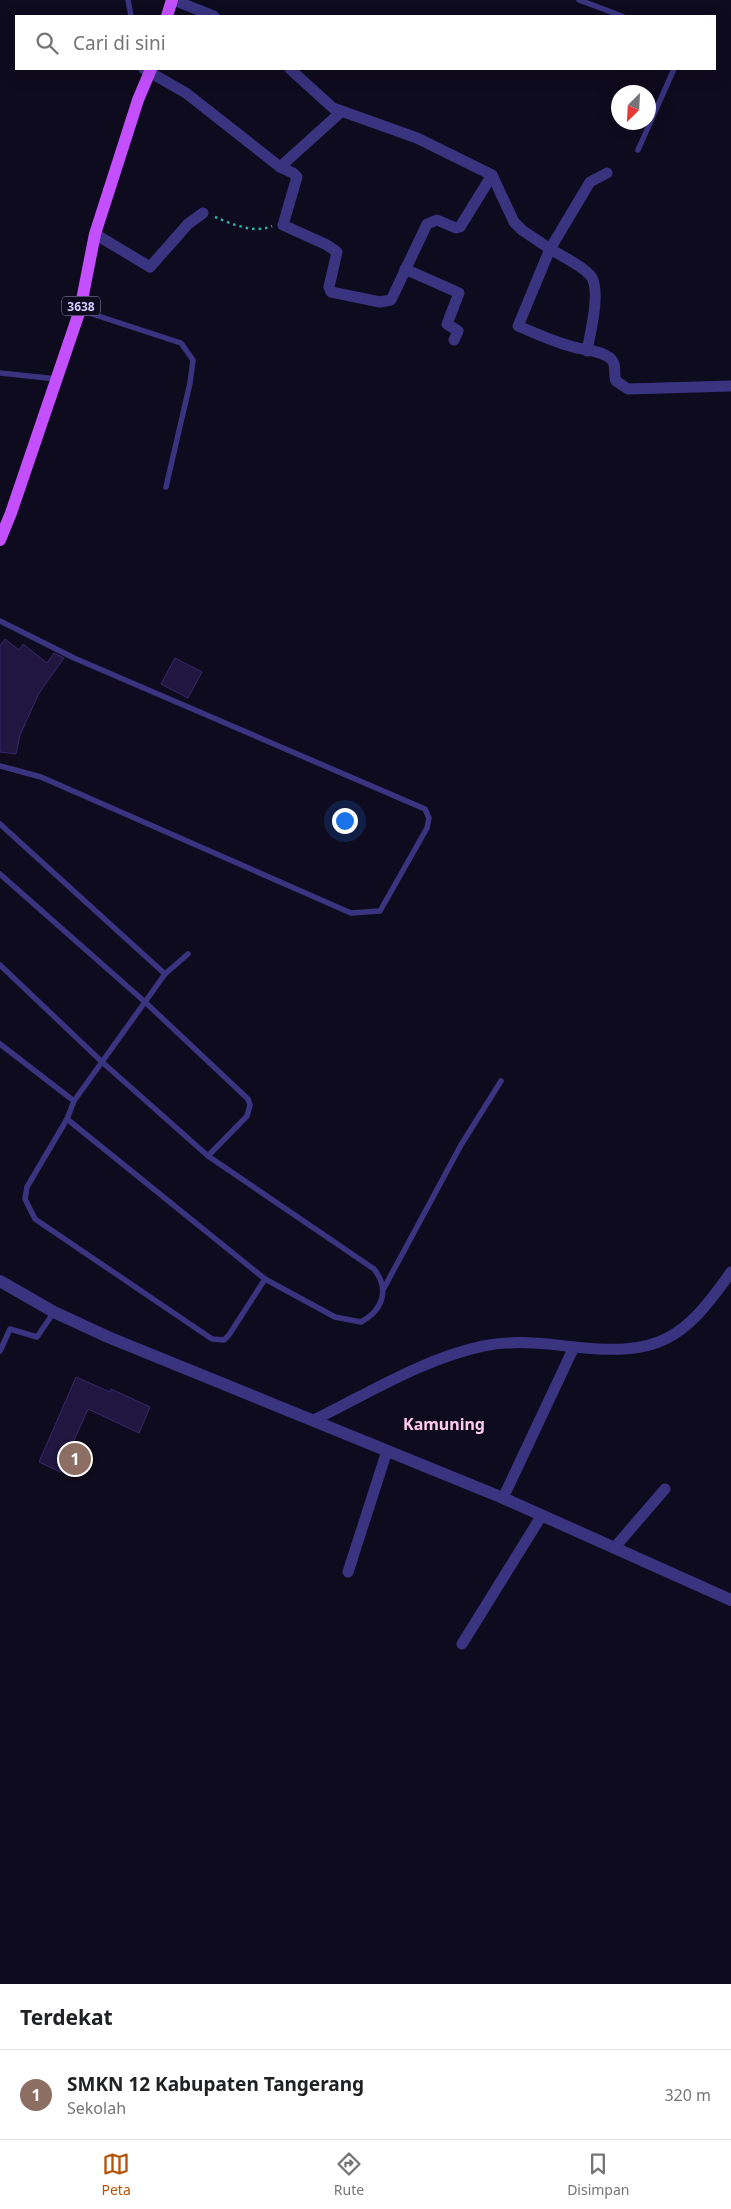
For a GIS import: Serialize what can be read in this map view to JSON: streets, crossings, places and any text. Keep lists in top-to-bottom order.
{
  "streets": {
    "main road": ["3638"]
  },
  "districts": ["Kamuning"],
  "north": "bottom left",
  "page": {
    "search": "Cari di sini",
    "pins": "1",
    "heading": "Terdekat",
    "list": [
      {
        "mark": "1",
        "name": "SMKN 12 Kabupaten Tangerang",
        "note": "Sekolah",
        "value": "320 m"
      }
    ],
    "nav": ["Peta", "Rute", "Disimpan"]
  }
}
